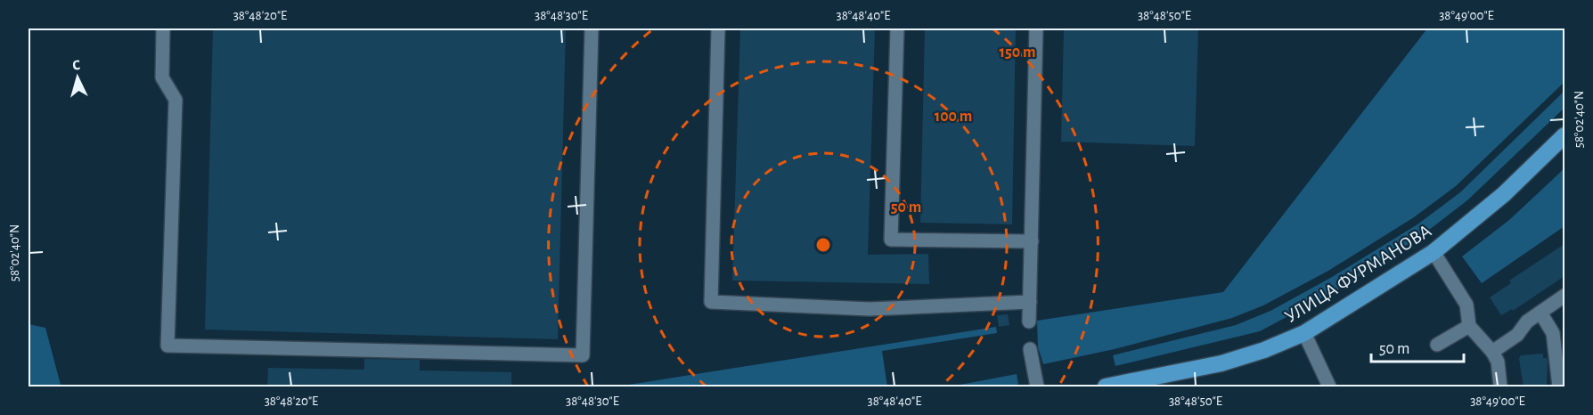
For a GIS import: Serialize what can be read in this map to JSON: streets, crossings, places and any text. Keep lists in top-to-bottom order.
{
  "streets": {
    "main road": ["УЛИЦА ФУРМАНОВА"]
  },
  "scale_bar": "50 m",
  "north": "top",
  "coordinates": [
    "38°48'20\"E",
    "38°48'30\"E",
    "38°48'40\"E",
    "38°48'50\"E",
    "38°49'00\"E",
    "58°02'40\"N"
  ],
  "rings": ["150 m", "100 m", "50 m"]
}
